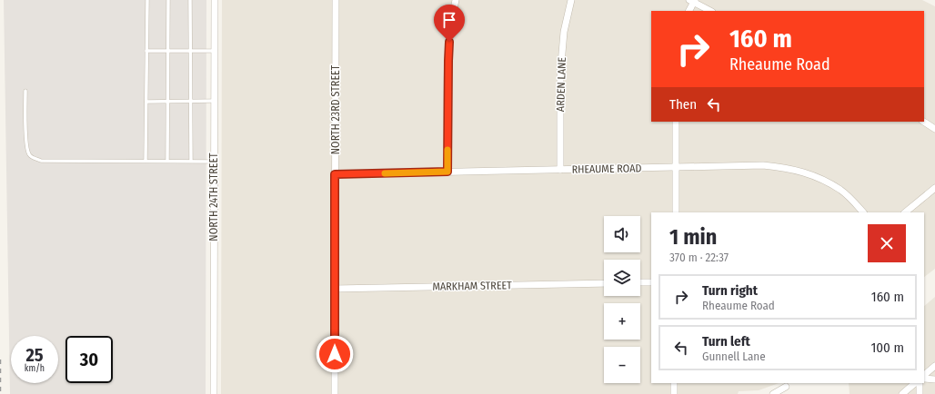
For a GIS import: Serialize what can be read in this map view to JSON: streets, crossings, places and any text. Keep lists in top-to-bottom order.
{
  "streets": {
    "street": [
      "ARDEN LANE",
      "NORTH 23RD STREET",
      "RHEAUME ROAD",
      "NORTH 24TH STREET",
      "MARKHAM STREET"
    ]
  },
  "crossings": [
    ["ARDEN LANE", "RHEAUME ROAD"],
    ["NORTH 23RD STREET", "RHEAUME ROAD"],
    ["NORTH 23RD STREET", "MARKHAM STREET"]
  ],
  "page": {
    "turn": ["160 m", "Rheaume Road"],
    "then": "Then",
    "heading": ["1 min", "370 m · 22:37"],
    "map_buttons": ["+", "−"],
    "list": [
      {
        "name": "Turn right",
        "note": "Rheaume Road",
        "value": "160 m"
      },
      {
        "name": "Turn left",
        "note": "Gunnell Lane",
        "value": "100 m"
      }
    ],
    "speed": "25 km/h",
    "limit": "30"
  }
}
